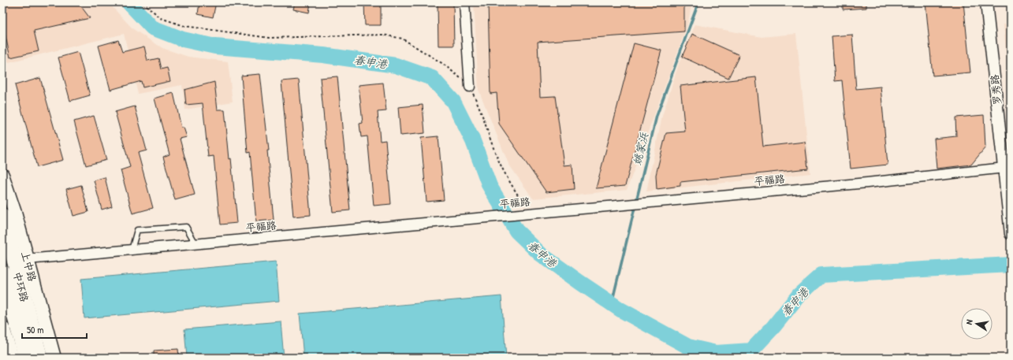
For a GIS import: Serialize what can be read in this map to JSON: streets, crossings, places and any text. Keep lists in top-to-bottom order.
{
  "streets": {
    "highway": ["中环路"],
    "main road": ["上中路"],
    "street": ["罗秀路", "平福路"]
  },
  "crossings": [
    ["罗秀路", "平福路"],
    ["平福路", "上中路"]
  ],
  "water": ["春申港", "姚家浜"],
  "scale_bar": "50 m",
  "north": "left"
}
